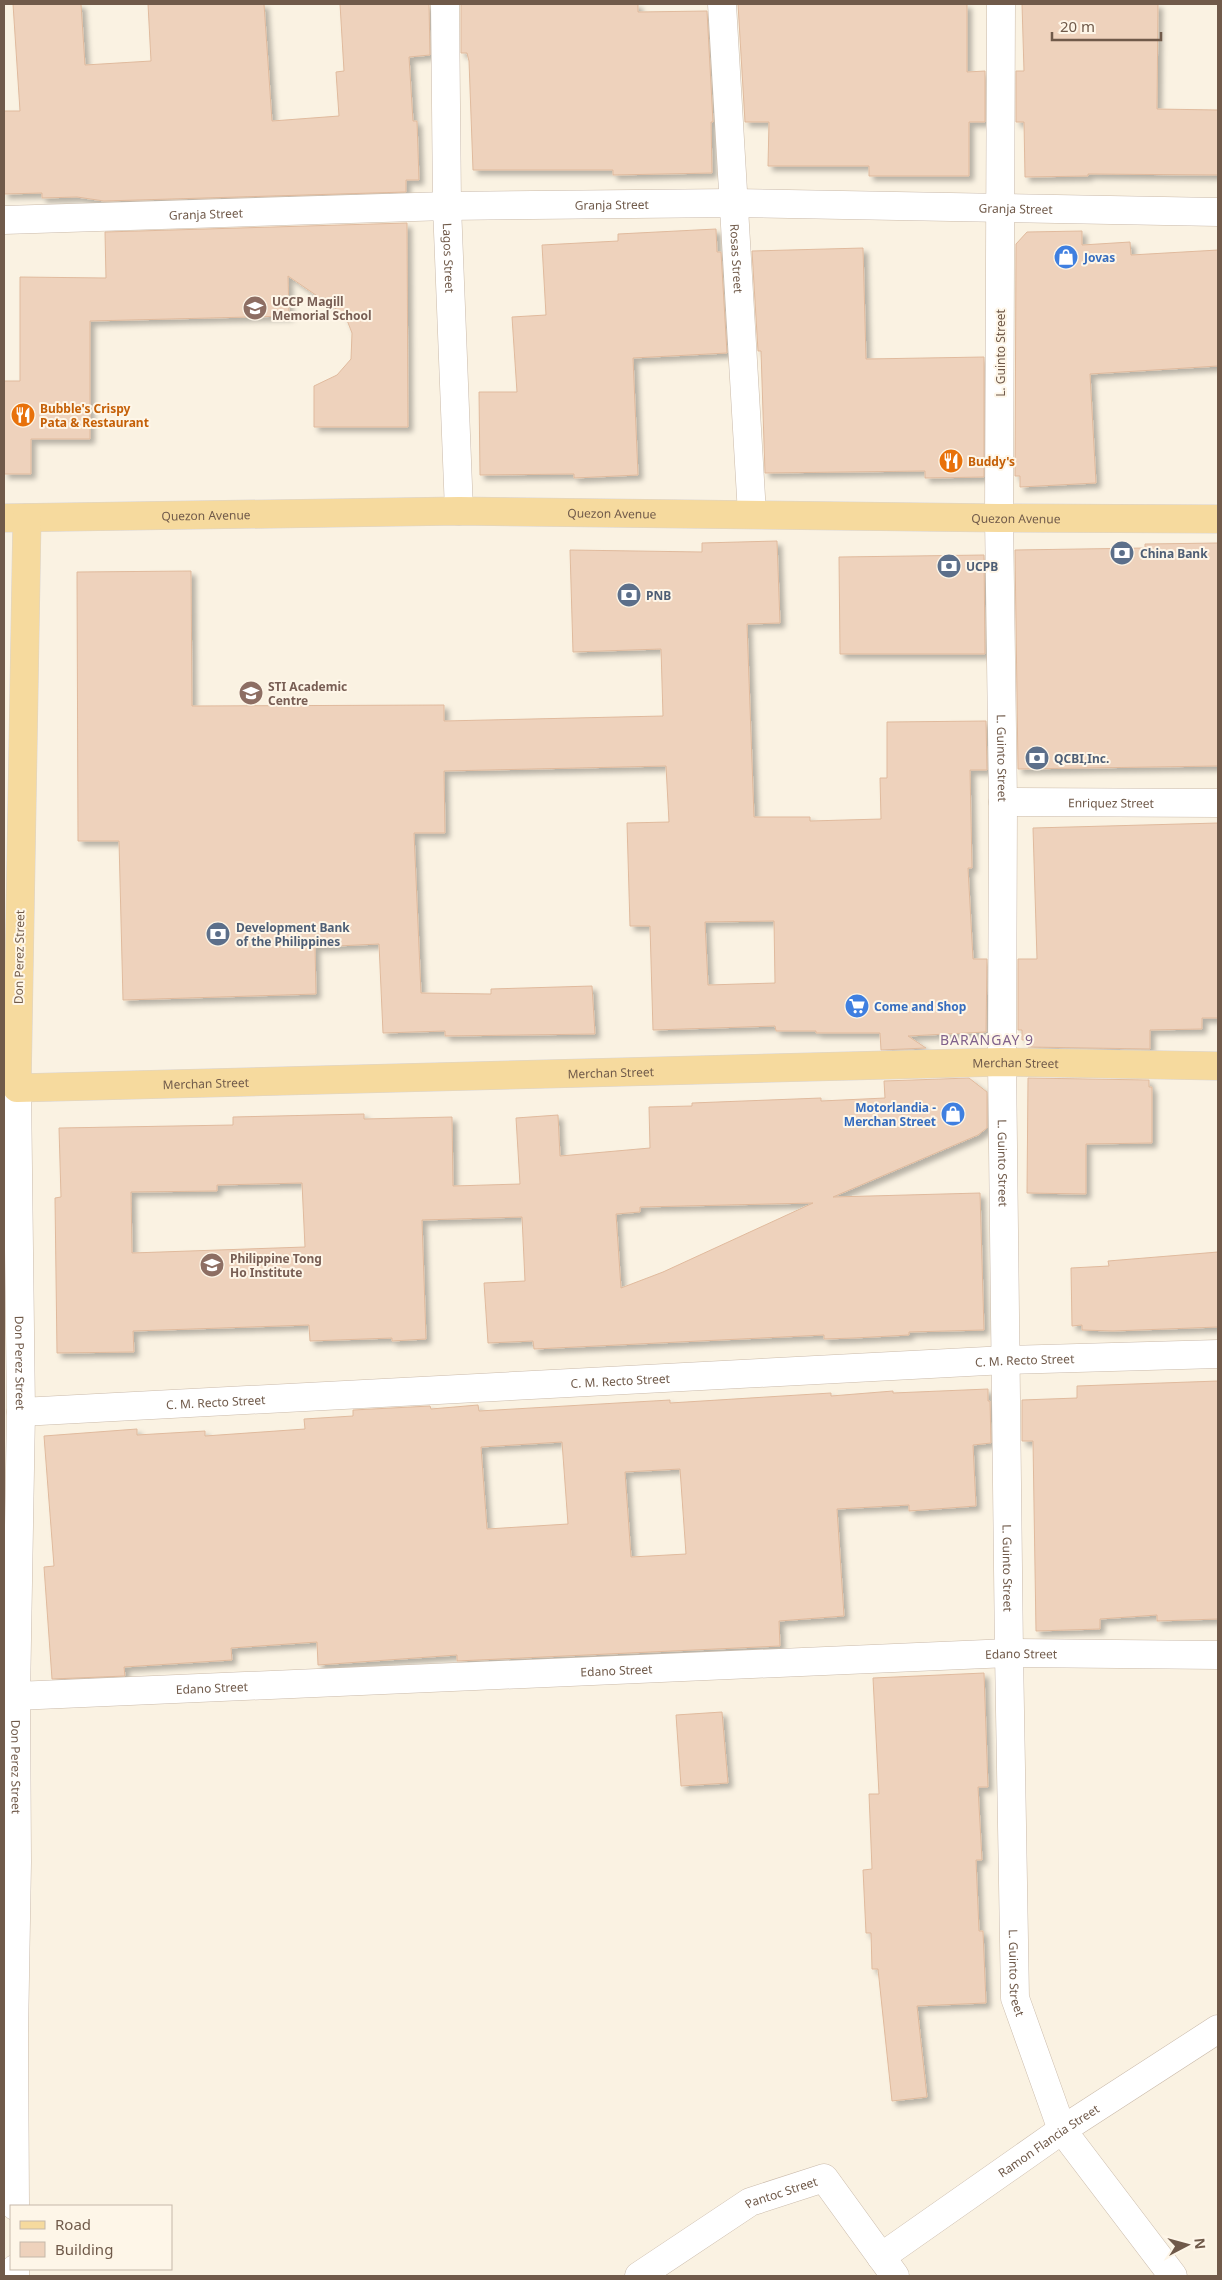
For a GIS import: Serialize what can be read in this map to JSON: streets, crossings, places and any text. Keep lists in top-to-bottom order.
{
  "streets": {
    "main road": ["Quezon Avenue", "Don Perez Street", "Merchan Street"],
    "street": [
      "Granja Street",
      "Lagos Street",
      "Rosas Street",
      "L. Guinto Street",
      "Enriquez Street",
      "C. M. Recto Street",
      "Edano Street",
      "Ramon Flancia Street",
      "Pantoc Street"
    ]
  },
  "crossings": [
    ["Granja Street", "Lagos Street"],
    ["Granja Street", "Rosas Street"],
    ["Granja Street", "L. Guinto Street"],
    ["Lagos Street", "Quezon Avenue"],
    ["Rosas Street", "Quezon Avenue"],
    ["L. Guinto Street", "Quezon Avenue"],
    ["L. Guinto Street", "Enriquez Street"],
    ["L. Guinto Street", "Merchan Street"],
    ["L. Guinto Street", "C. M. Recto Street"],
    ["L. Guinto Street", "Edano Street"],
    ["L. Guinto Street", "Ramon Flancia Street"],
    ["Quezon Avenue", "Don Perez Street"],
    ["Don Perez Street", "Merchan Street"],
    ["Don Perez Street", "C. M. Recto Street"],
    ["Don Perez Street", "Edano Street"],
    ["Ramon Flancia Street", "Pantoc Street"]
  ],
  "districts": ["BARANGAY 9"],
  "places": {
    "shop": ["Jovas", "Motorlandia - Merchan Street"],
    "school or university": ["UCCP Magill Memorial School", "STI Academic Centre", "Philippine Tong Ho Institute"],
    "restaurant": ["Bubble's Crispy Pata & Restaurant", "Buddy's"],
    "bank": [
      "China Bank",
      "UCPB",
      "PNB",
      "QCBI,Inc.",
      "Development Bank of the Philippines"
    ],
    "supermarket": ["Come and Shop"]
  },
  "legend": ["Road", "Building"],
  "scale_bar": "20 m",
  "north": "right"
}
